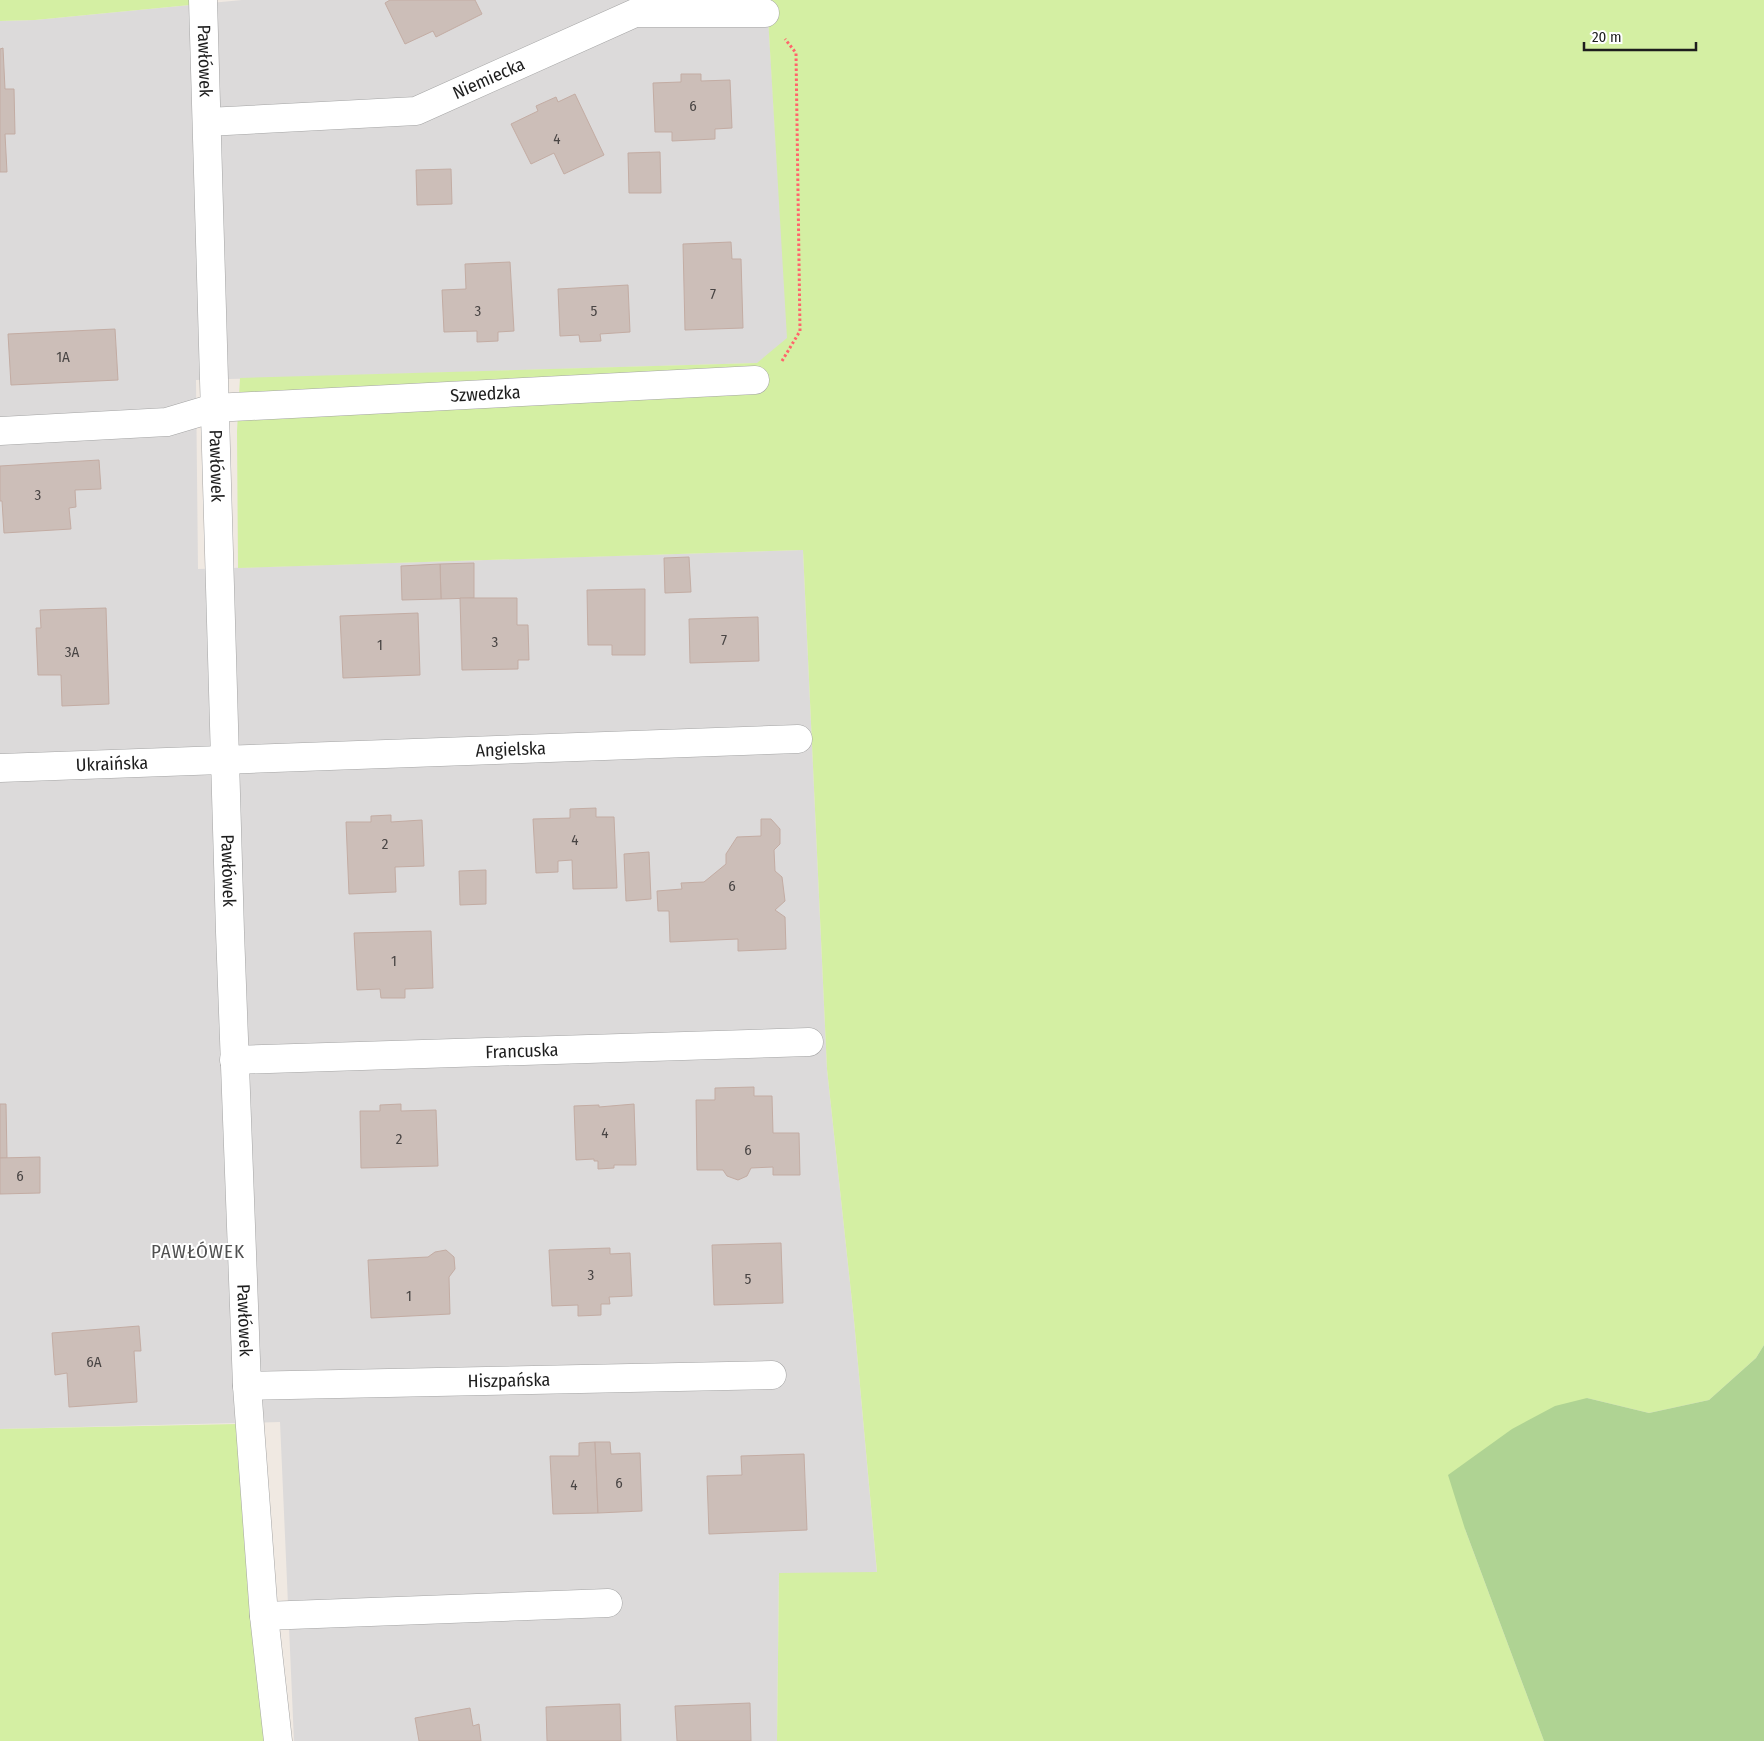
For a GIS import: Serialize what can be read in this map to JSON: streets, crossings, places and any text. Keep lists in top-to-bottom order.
{
  "streets": {
    "street": [
      "Pawłówek",
      "Niemiecka",
      "Szwedzka",
      "Angielska",
      "Ukraińska",
      "Francuska",
      "Hiszpańska"
    ]
  },
  "crossings": [
    ["Pawłówek", "Niemiecka"],
    ["Pawłówek", "Szwedzka"],
    ["Pawłówek", "Angielska"],
    ["Pawłówek", "Ukraińska"],
    ["Pawłówek", "Francuska"],
    ["Pawłówek", "Hiszpańska"],
    ["Angielska", "Ukraińska"]
  ],
  "districts": ["PAWŁÓWEK"],
  "house_numbers": [
    "6",
    "4",
    "7",
    "3",
    "5",
    "1A",
    "3",
    "7",
    "3",
    "1",
    "3A",
    "4",
    "2",
    "6",
    "1",
    "4",
    "2",
    "6",
    "6",
    "3",
    "5",
    "1",
    "6A",
    "6",
    "4"
  ],
  "scale_bar": "20 m"
}
